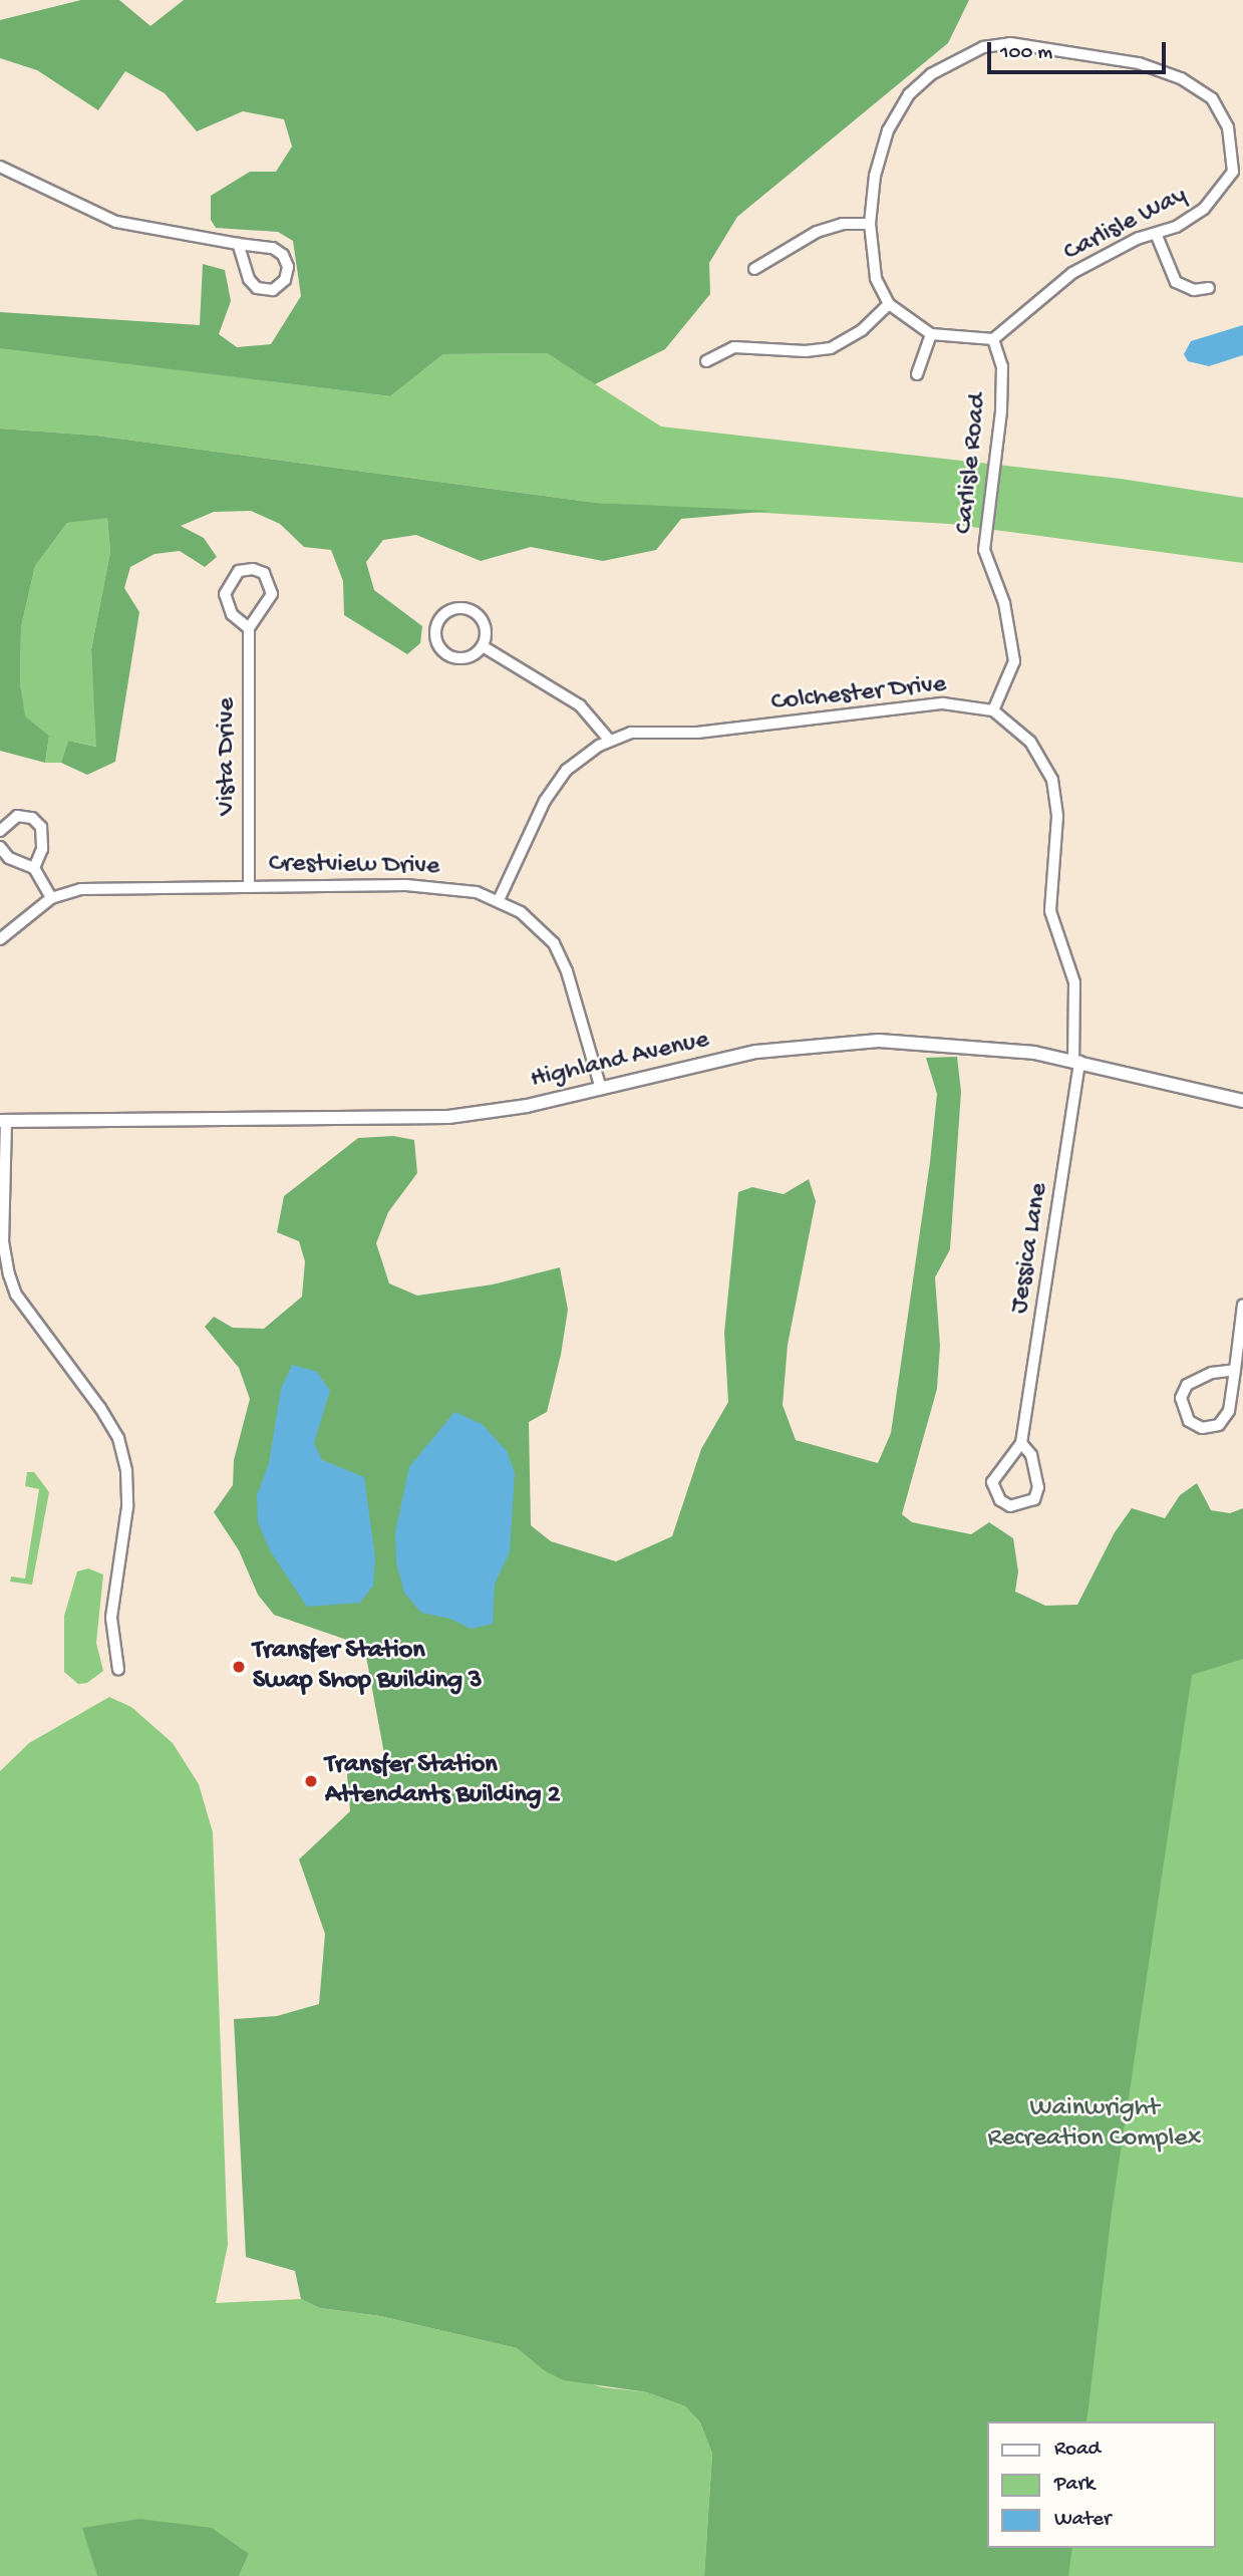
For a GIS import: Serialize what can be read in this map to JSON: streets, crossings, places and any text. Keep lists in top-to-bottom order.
{
  "streets": {
    "street": [
      "Carlisle Way",
      "Carlisle Road",
      "Colchester Drive",
      "Vista Drive",
      "Crestview Drive",
      "Highland Avenue",
      "Jessica Lane"
    ]
  },
  "crossings": [
    ["Carlisle Way", "Carlisle Road"],
    ["Carlisle Road", "Colchester Drive"],
    ["Carlisle Road", "Jessica Lane"],
    ["Colchester Drive", "Crestview Drive"],
    ["Colchester Drive", "Jessica Lane"],
    ["Vista Drive", "Crestview Drive"],
    ["Crestview Drive", "Highland Avenue"],
    ["Highland Avenue", "Jessica Lane"]
  ],
  "parks": ["Wainwright Recreation Complex"],
  "places": ["Transfer Station Swap Shop Building 3", "Transfer Station Attendants Building 2"],
  "legend": ["Road", "Park", "Water"],
  "scale_bar": "100 m"
}
